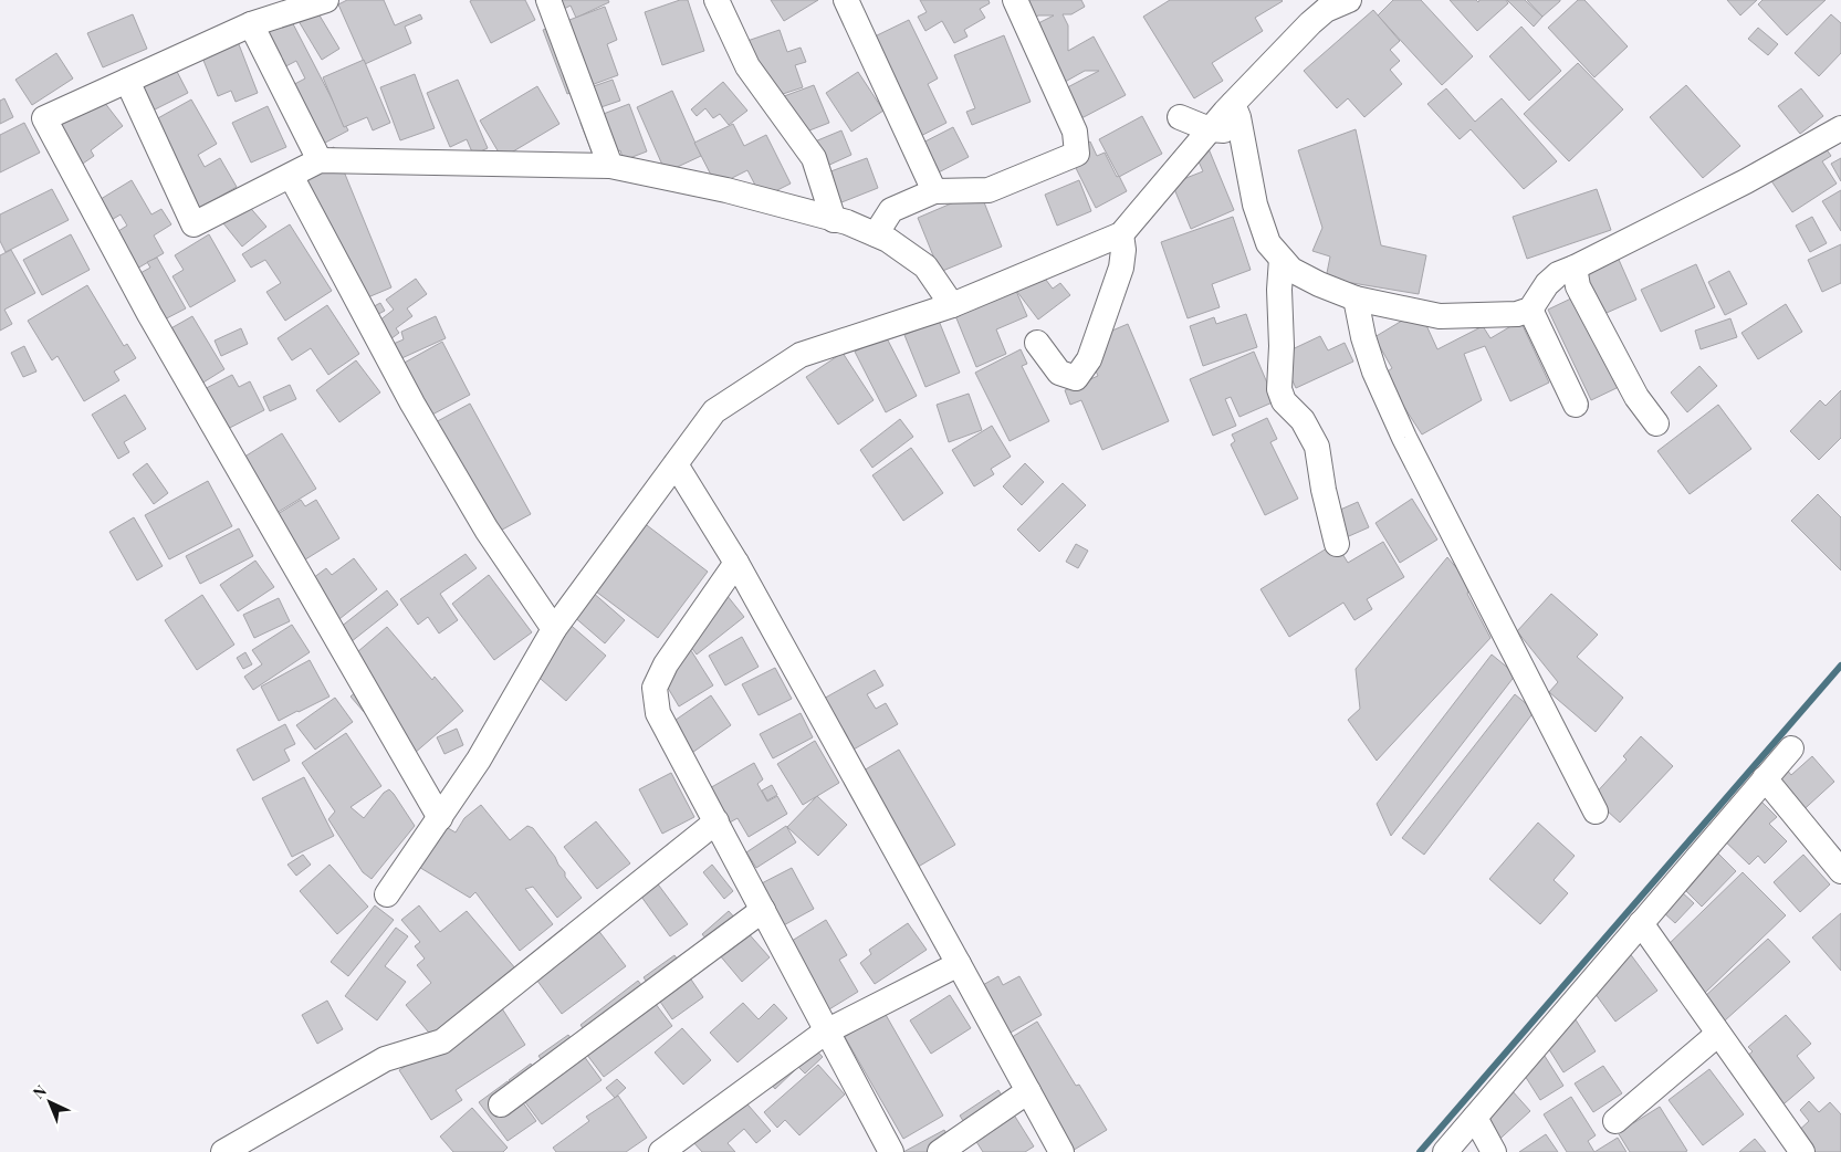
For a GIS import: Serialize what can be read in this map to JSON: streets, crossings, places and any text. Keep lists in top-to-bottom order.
{
  "north": "top left"
}
